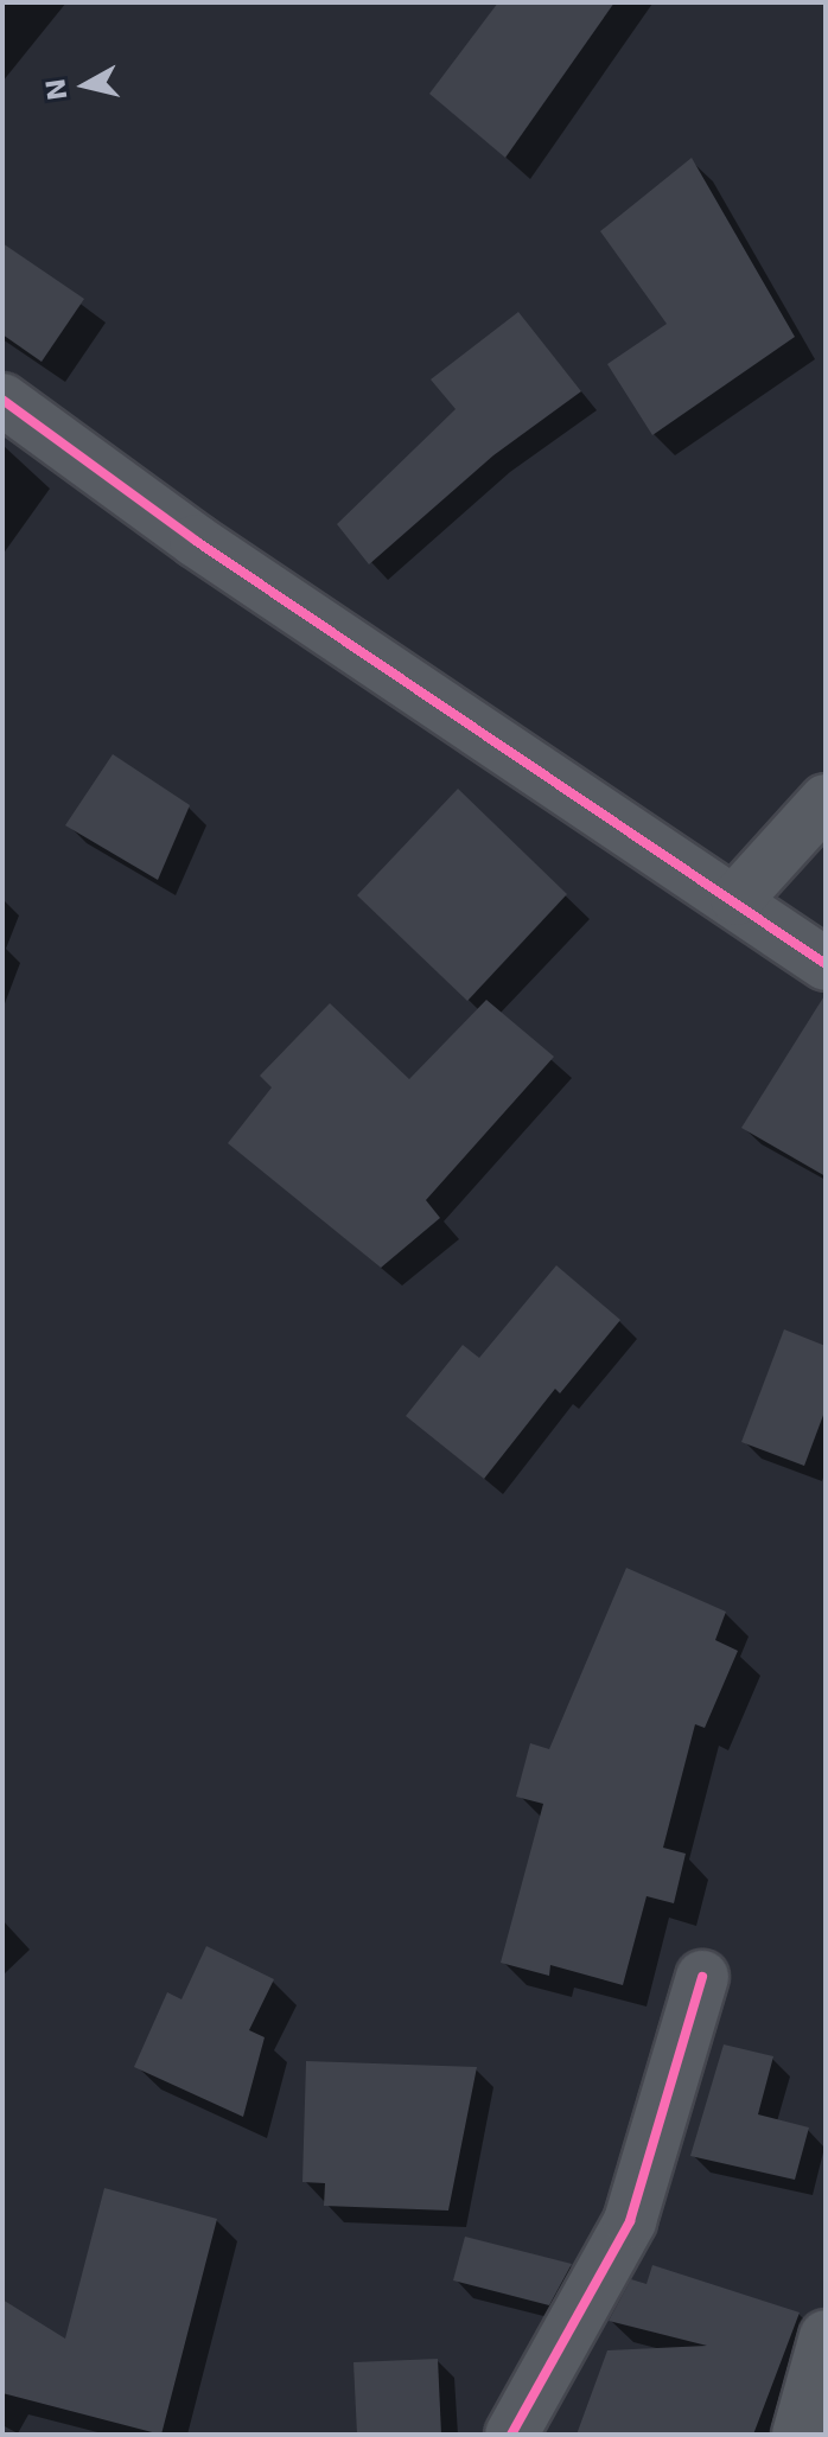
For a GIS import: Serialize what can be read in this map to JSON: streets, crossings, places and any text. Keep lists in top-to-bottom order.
{
  "north": "left"
}
